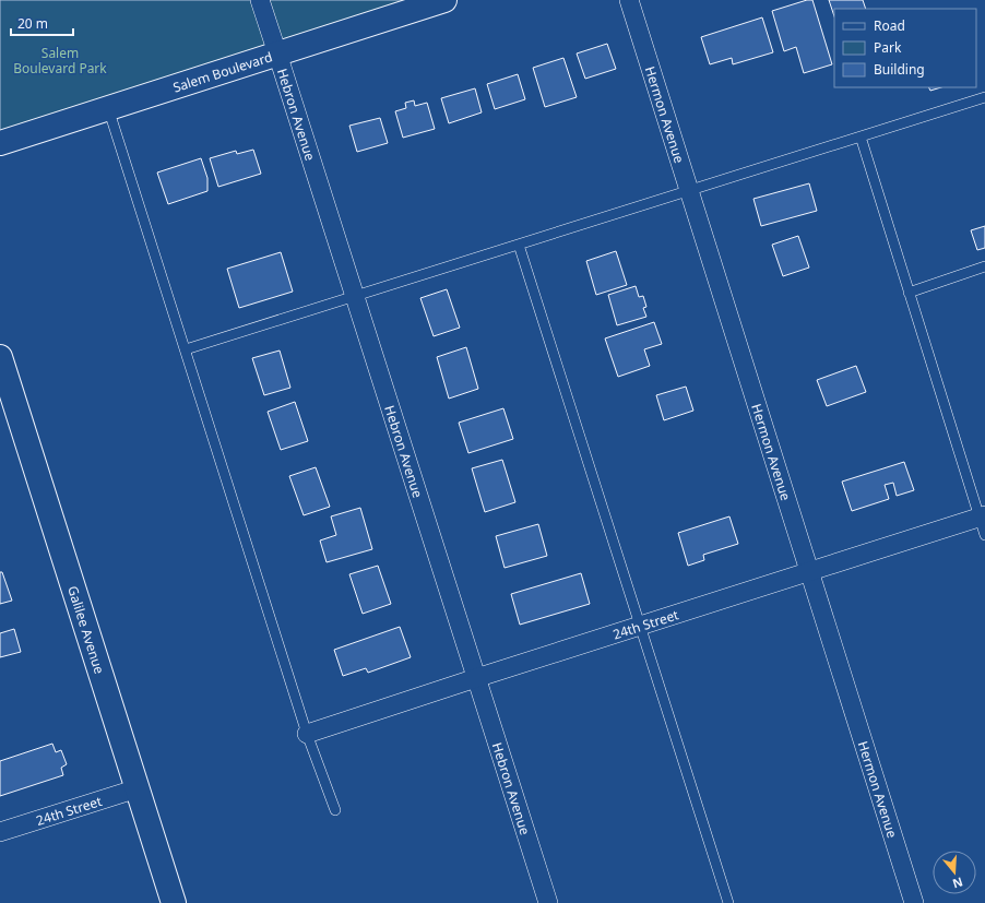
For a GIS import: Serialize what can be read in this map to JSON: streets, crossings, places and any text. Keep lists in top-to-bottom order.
{
  "streets": {
    "street": [
      "Salem Boulevard",
      "Hebron Avenue",
      "Hermon Avenue",
      "24th Street",
      "Galilee Avenue"
    ]
  },
  "crossings": [
    ["Salem Boulevard", "Hebron Avenue"],
    ["Hebron Avenue", "24th Street"],
    ["Hermon Avenue", "24th Street"],
    ["24th Street", "Galilee Avenue"]
  ],
  "parks": ["Salem Boulevard Park"],
  "legend": ["Road", "Park", "Building"],
  "scale_bar": "20 m",
  "north": "bottom"
}
